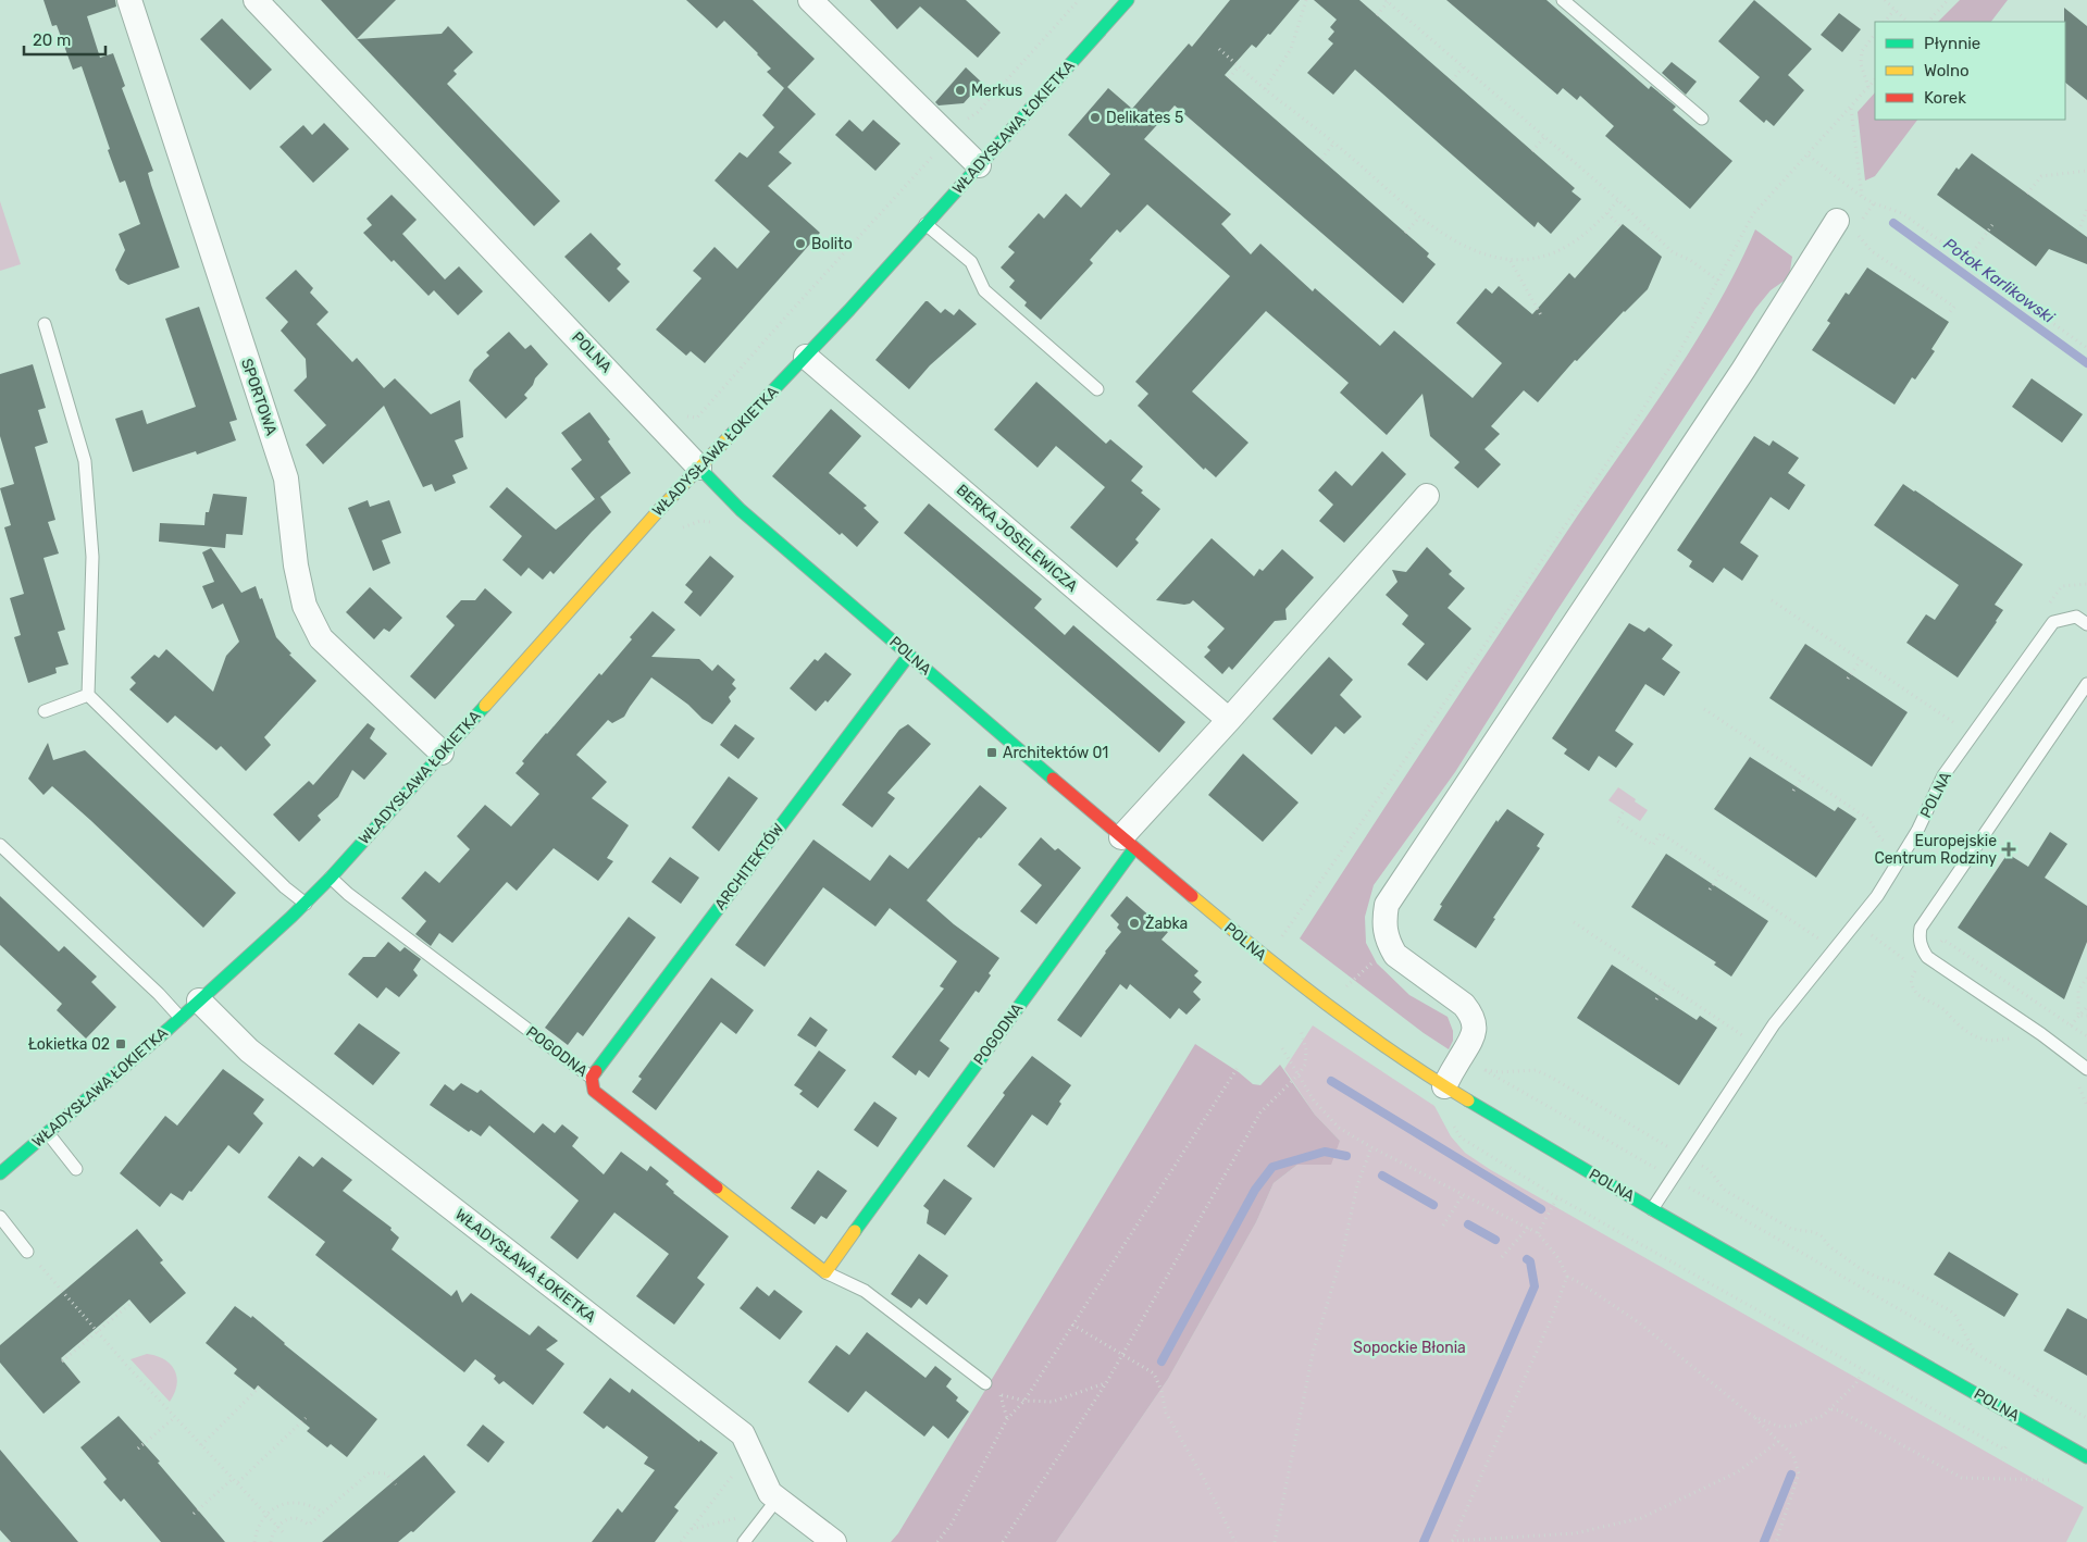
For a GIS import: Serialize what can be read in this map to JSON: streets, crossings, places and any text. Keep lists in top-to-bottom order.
{
  "streets": {
    "street": [
      "WŁADYSŁAWA ŁOKIETKA",
      "POLNA",
      "SPORTOWA",
      "BERKA JOSELEWICZA",
      "ARCHITEKTÓW",
      "POGODNA"
    ]
  },
  "crossings": [
    ["WŁADYSŁAWA ŁOKIETKA", "POLNA"],
    ["WŁADYSŁAWA ŁOKIETKA", "SPORTOWA"],
    ["WŁADYSŁAWA ŁOKIETKA", "BERKA JOSELEWICZA"],
    ["WŁADYSŁAWA ŁOKIETKA", "POGODNA"],
    ["POLNA", "ARCHITEKTÓW"],
    ["POLNA", "POGODNA"],
    ["ARCHITEKTÓW", "POGODNA"]
  ],
  "water": ["Potok Karlikowski"],
  "parks": ["Sopockie Błonia"],
  "places": {
    "other": [
      "Merkus",
      "Delikates 5",
      "Bolito",
      "Żabka"
    ],
    "transit": ["Architektów 01", "Łokietka 02"],
    "health": ["Europejskie Centrum Rodziny"]
  },
  "legend": ["Płynnie", "Wolno", "Korek"],
  "scale_bar": "20 m"
}
